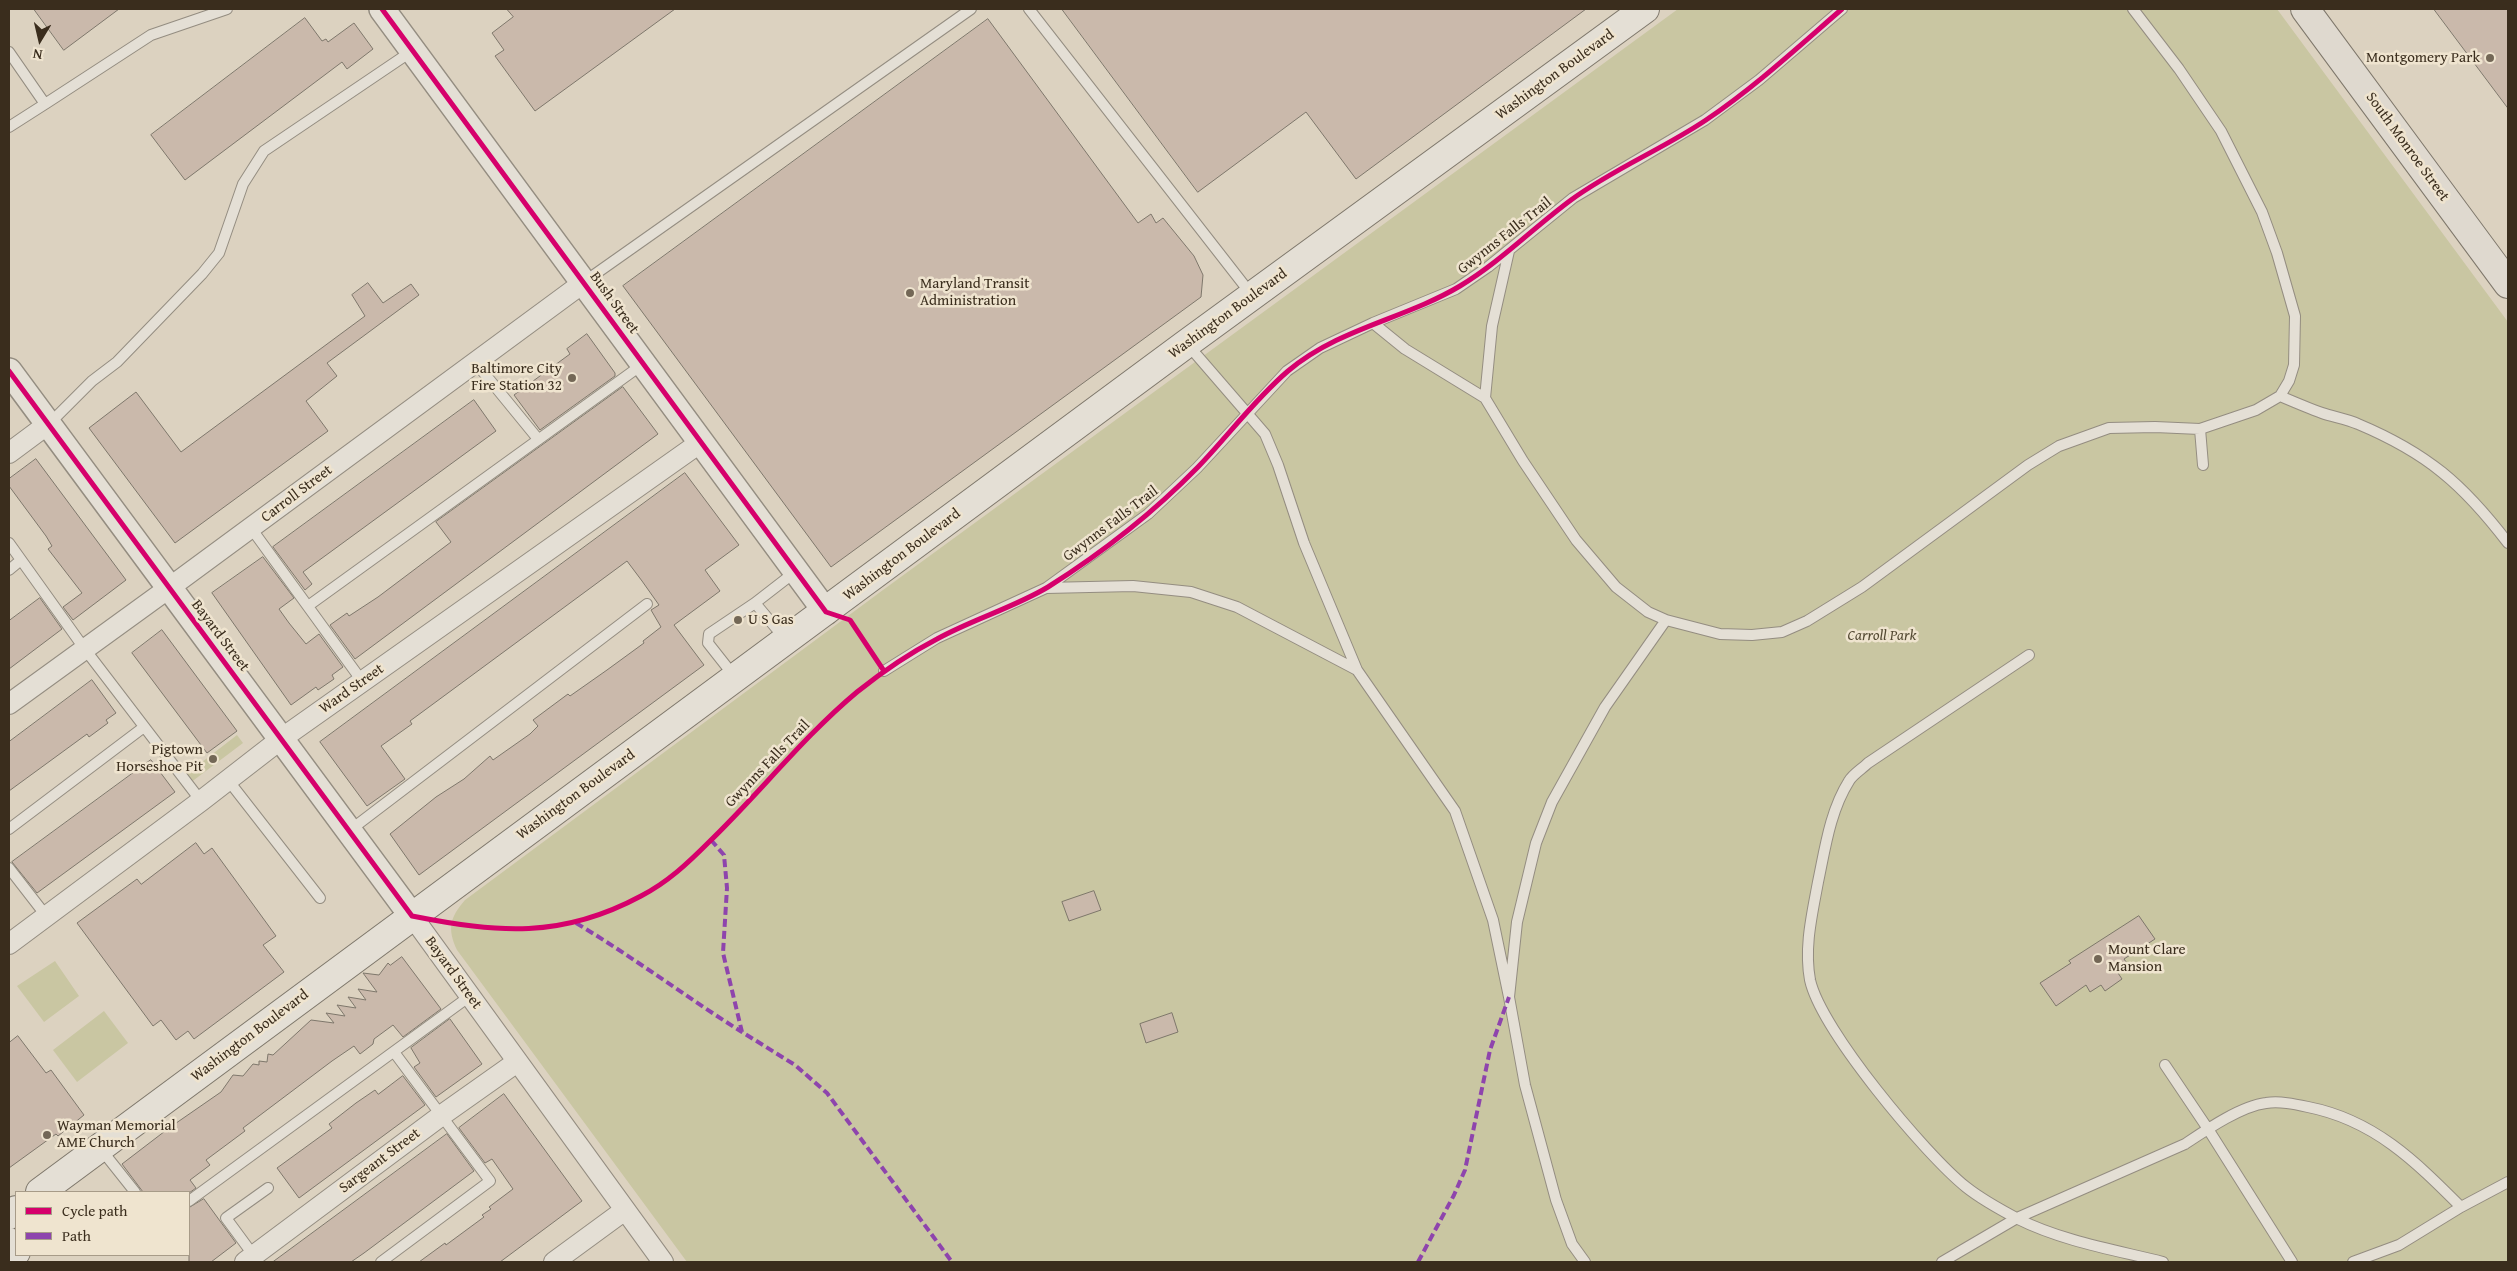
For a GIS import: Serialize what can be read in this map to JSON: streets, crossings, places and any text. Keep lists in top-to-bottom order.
{
  "streets": {
    "main road": ["Washington Boulevard", "South Monroe Street"],
    "street": [
      "Bush Street",
      "Carroll Street",
      "Bayard Street",
      "Ward Street",
      "Sargeant Street"
    ],
    "lane": ["Gwynns Falls Trail"]
  },
  "crossings": [
    ["Washington Boulevard", "Bush Street"],
    ["Washington Boulevard", "Bayard Street"],
    ["Bush Street", "Carroll Street"],
    ["Bush Street", "Ward Street"],
    ["Carroll Street", "Bayard Street"],
    ["Bayard Street", "Ward Street"],
    ["Bayard Street", "Sargeant Street"]
  ],
  "parks": ["Carroll Park"],
  "places": [
    "Montgomery Park",
    "Maryland Transit Administration",
    "Baltimore City Fire Station 32",
    "U S Gas",
    "Pigtown Horseshoe Pit",
    "Mount Clare Mansion",
    "Wayman Memorial AME Church"
  ],
  "legend": ["Cycle path", "Path"],
  "north": "bottom"
}
